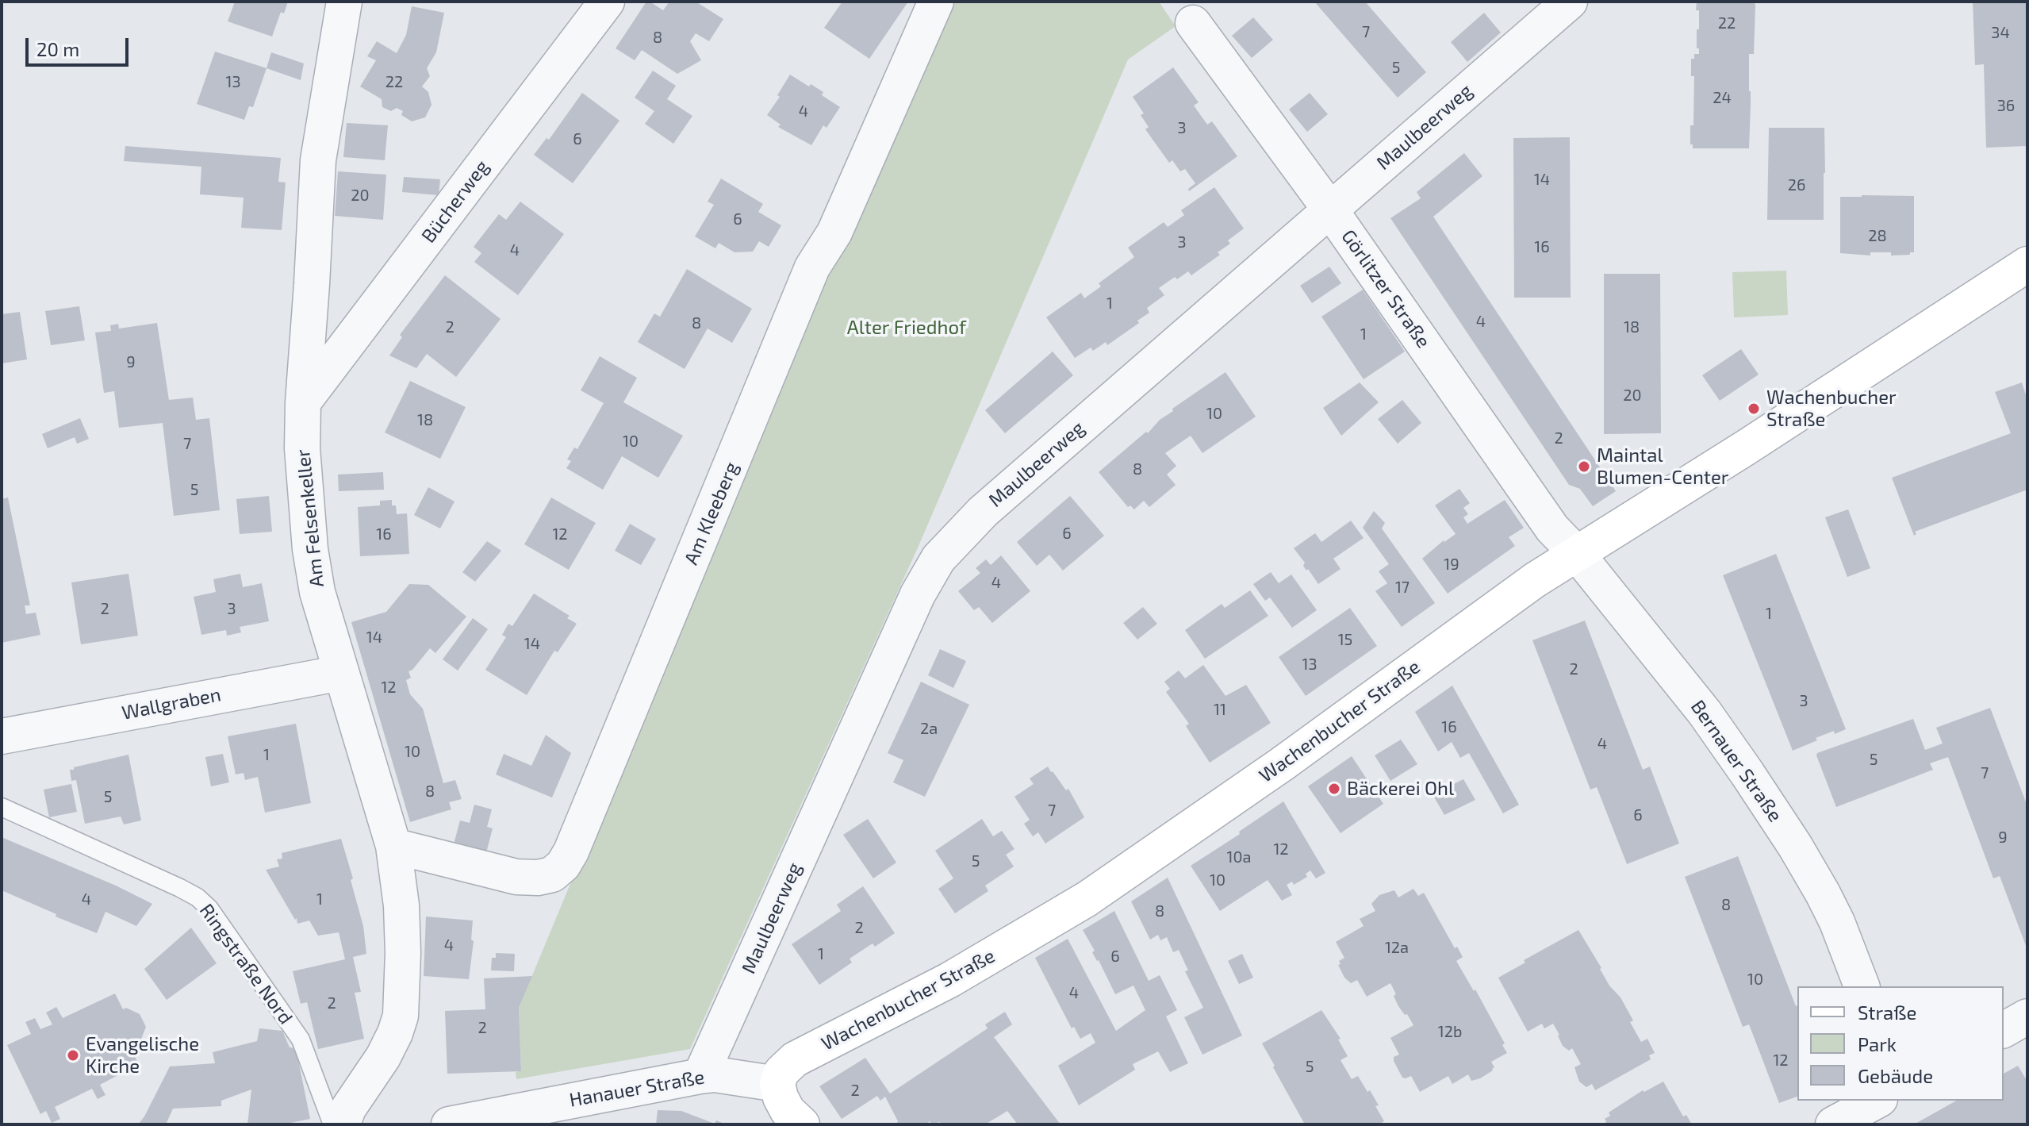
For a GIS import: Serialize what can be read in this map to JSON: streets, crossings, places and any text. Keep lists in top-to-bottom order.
{
  "streets": {
    "street": [
      "Maulbeerweg",
      "Bücherweg",
      "Görlitzer Straße",
      "Am Kleeberg",
      "Am Felsenkeller",
      "Wallgraben",
      "Wachenbucher Straße",
      "Bernauer Straße",
      "Hanauer Straße"
    ],
    "lane": ["Ringstraße Nord"]
  },
  "crossings": [
    ["Maulbeerweg", "Görlitzer Straße"],
    ["Maulbeerweg", "Hanauer Straße"],
    ["Bücherweg", "Am Felsenkeller"],
    ["Görlitzer Straße", "Wachenbucher Straße"],
    ["Görlitzer Straße", "Bernauer Straße"],
    ["Am Kleeberg", "Am Felsenkeller"],
    ["Am Felsenkeller", "Wallgraben"],
    ["Wachenbucher Straße", "Bernauer Straße"],
    ["Wachenbucher Straße", "Hanauer Straße"]
  ],
  "parks": ["Alter Friedhof"],
  "places": [
    "Wachenbucher Straße",
    "Maintal Blumen-Center",
    "Bäckerei Ohl",
    "Evangelische Kirche"
  ],
  "house_numbers": [
    "22",
    "7",
    "34",
    "8",
    "5",
    "13",
    "22",
    "24",
    "36",
    "4",
    "3",
    "6",
    "14",
    "26",
    "20",
    "6",
    "28",
    "3",
    "16",
    "4",
    "1",
    "4",
    "8",
    "2",
    "18",
    "1",
    "9",
    "20",
    "10",
    "18",
    "2",
    "10",
    "7",
    "8",
    "5",
    "6",
    "16",
    "12",
    "19",
    "4",
    "17",
    "2",
    "3",
    "1",
    "14",
    "15",
    "14",
    "13",
    "2",
    "12",
    "3",
    "11",
    "16",
    "2a",
    "4",
    "10",
    "1",
    "5",
    "7",
    "8",
    "5",
    "7",
    "6",
    "9",
    "12",
    "10a",
    "5",
    "10",
    "4",
    "1",
    "8",
    "8",
    "2",
    "4",
    "12a",
    "1",
    "6",
    "10",
    "4",
    "2",
    "2",
    "12b",
    "12",
    "5",
    "2"
  ],
  "legend": ["Straße", "Park", "Gebäude"],
  "scale_bar": "20 m"
}
